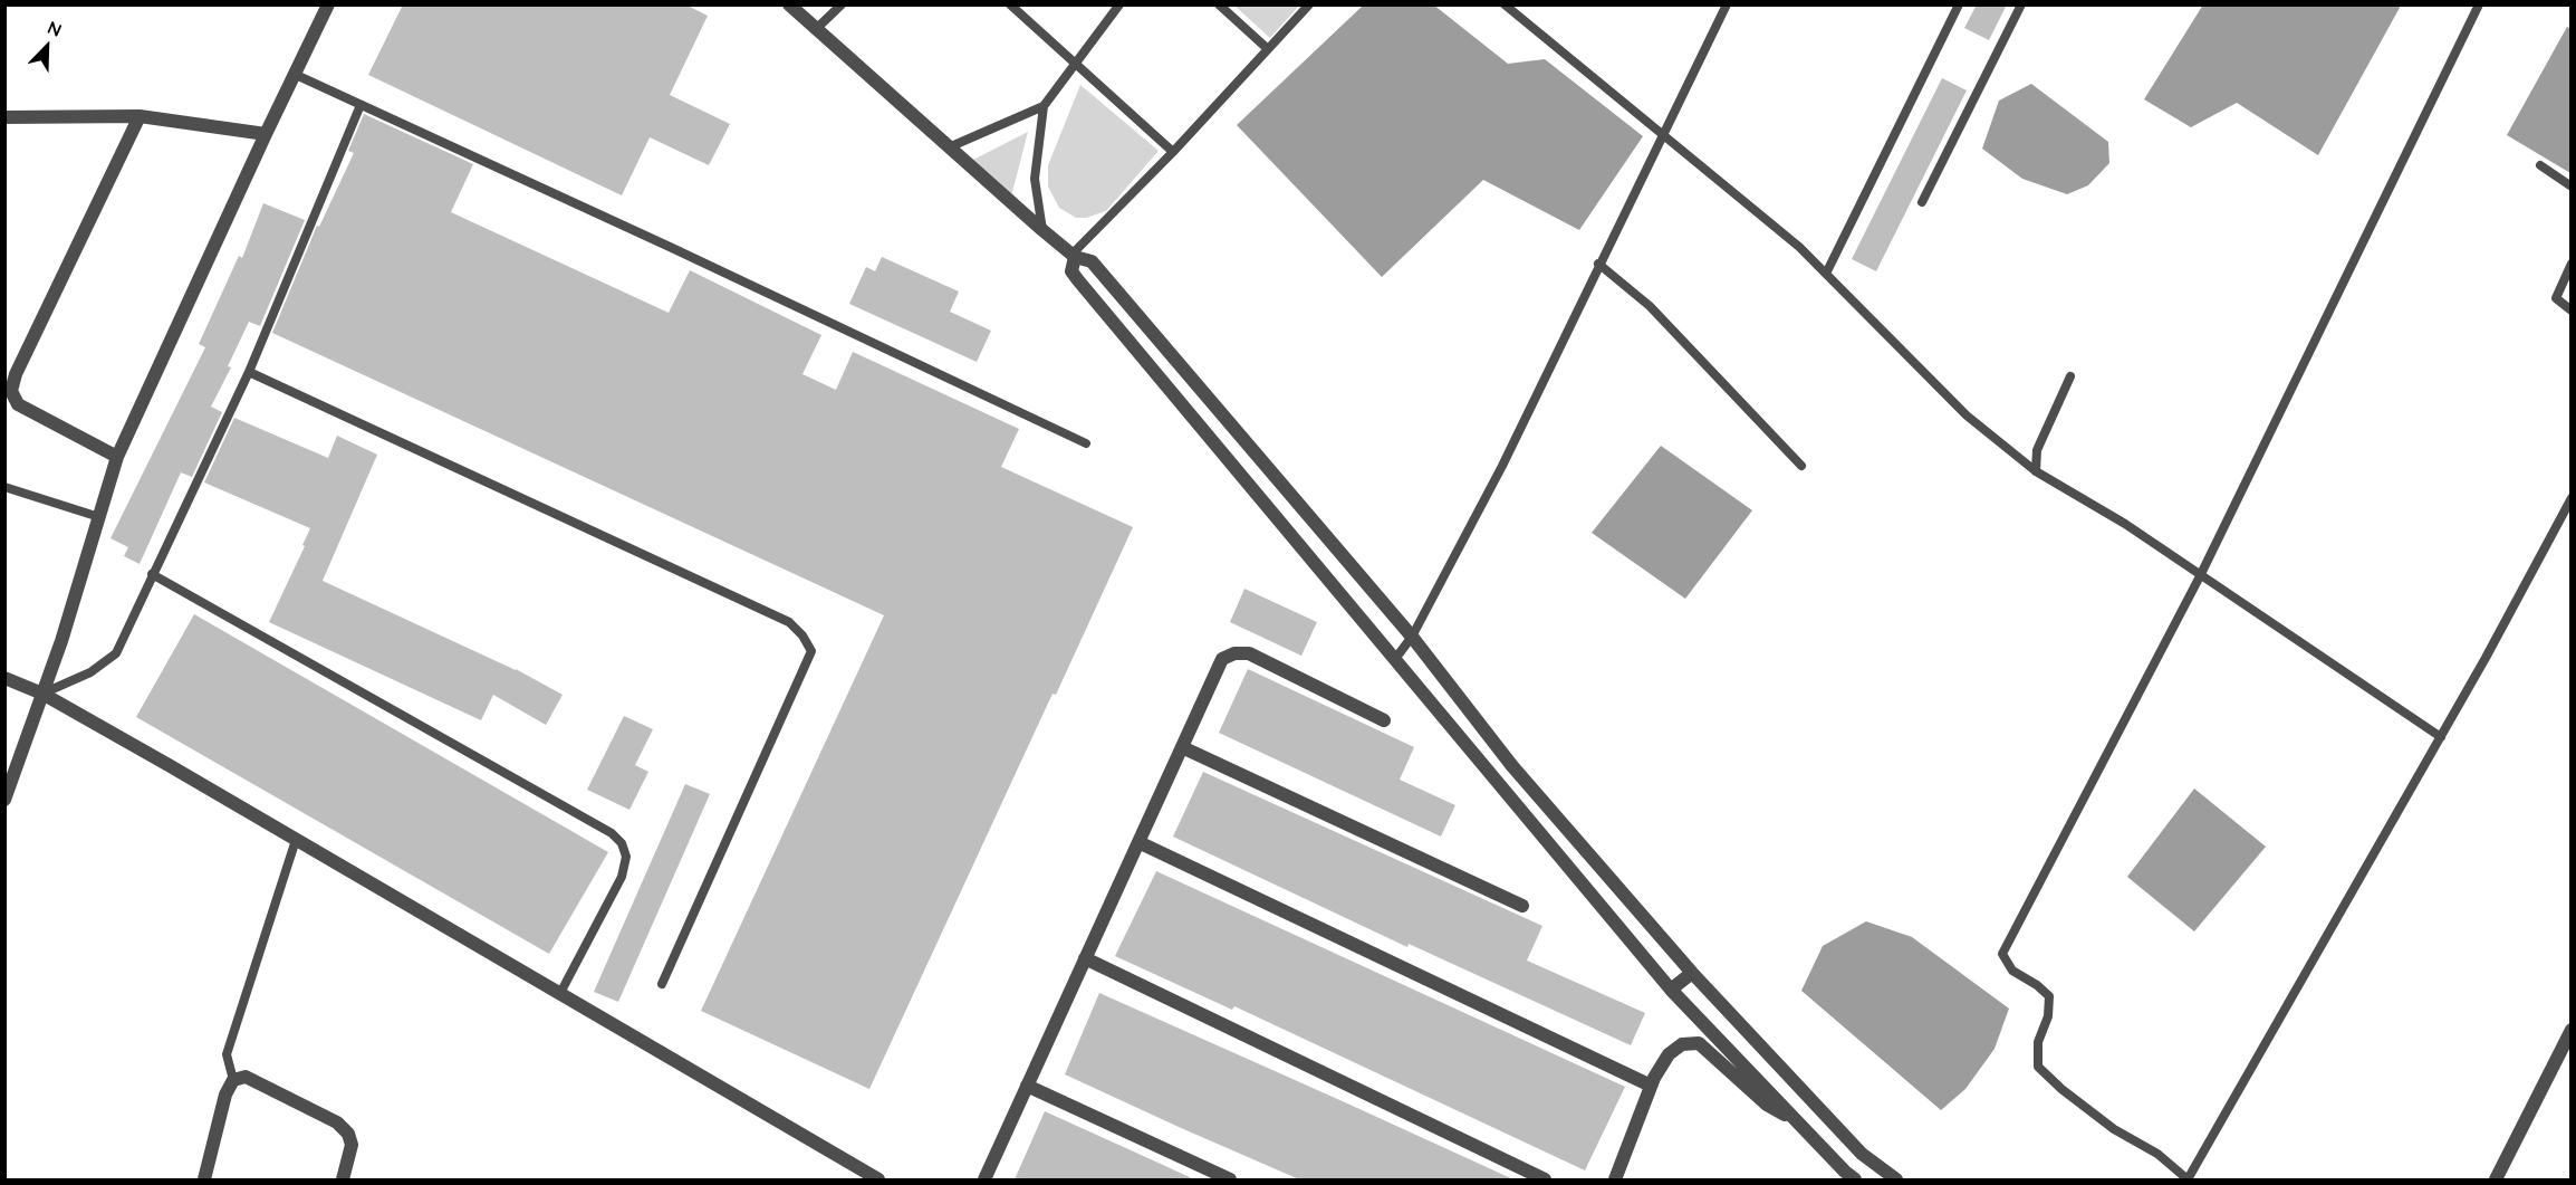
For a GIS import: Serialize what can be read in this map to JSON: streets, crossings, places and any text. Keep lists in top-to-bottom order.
{
  "north": "top right"
}
